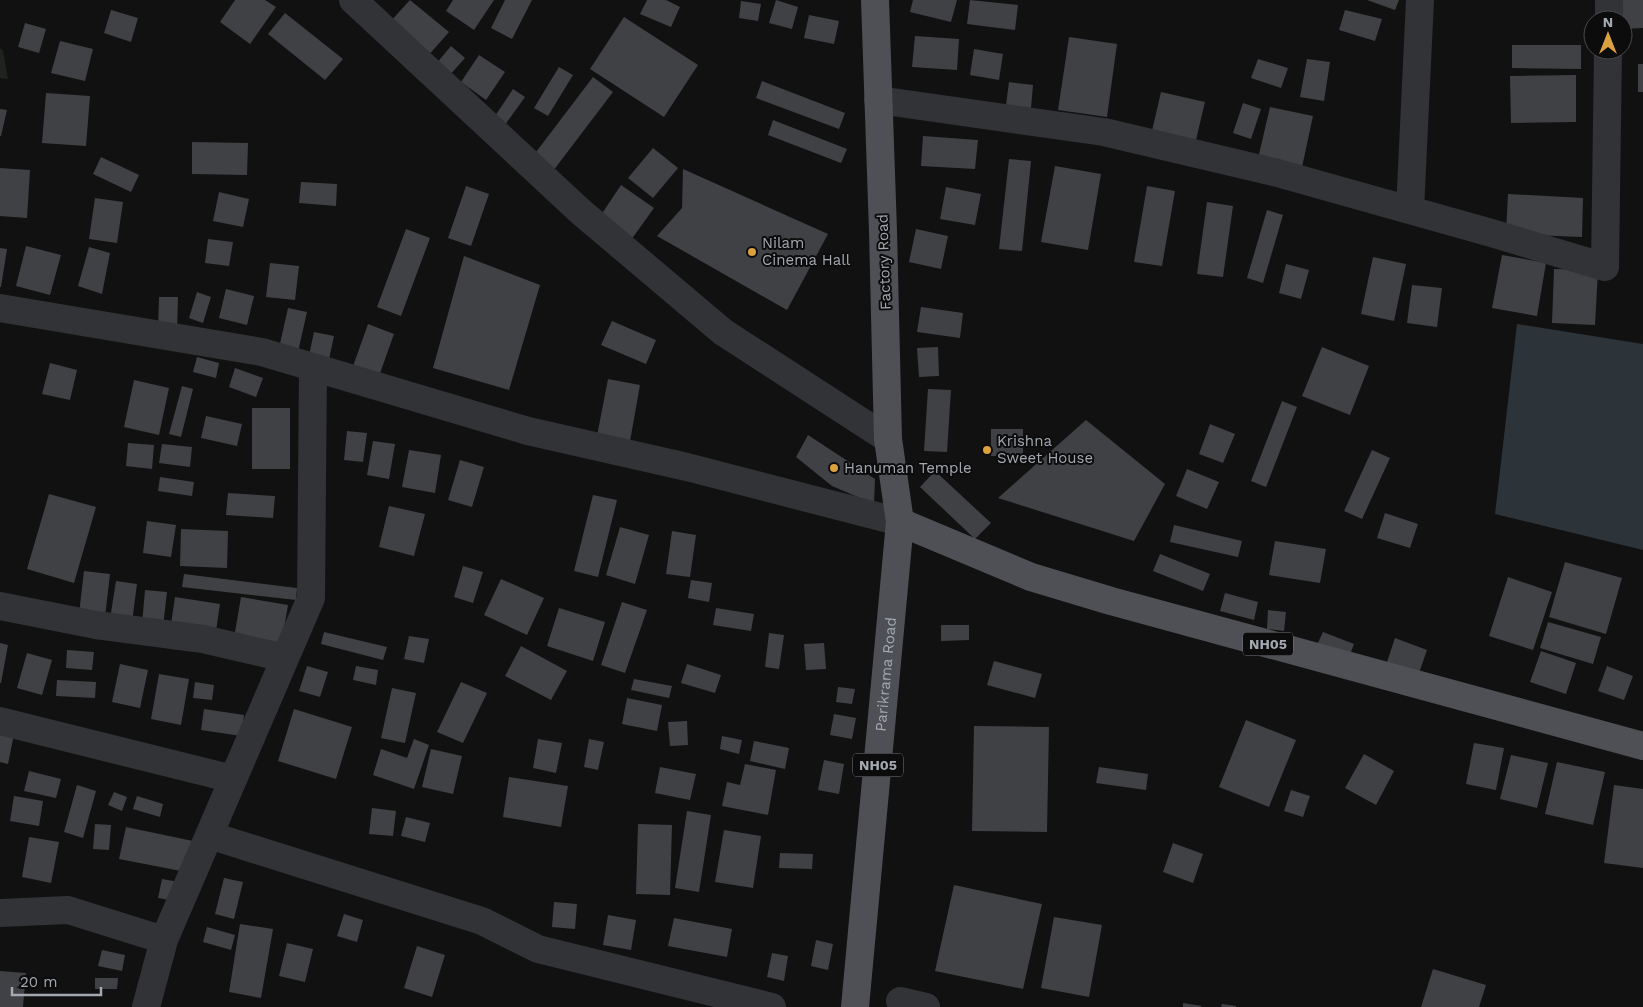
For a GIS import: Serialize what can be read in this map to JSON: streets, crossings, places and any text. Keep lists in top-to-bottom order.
{
  "streets": {
    "main road": ["Factory Road", "NH05", "Parikrama Road"]
  },
  "crossings": [
    ["Factory Road", "NH05"],
    ["Factory Road", "Parikrama Road"],
    ["NH05", "Parikrama Road"]
  ],
  "places": ["Nilam Cinema Hall", "Krishna Sweet House", "Hanuman Temple"],
  "scale_bar": "20 m",
  "north": "top"
}
